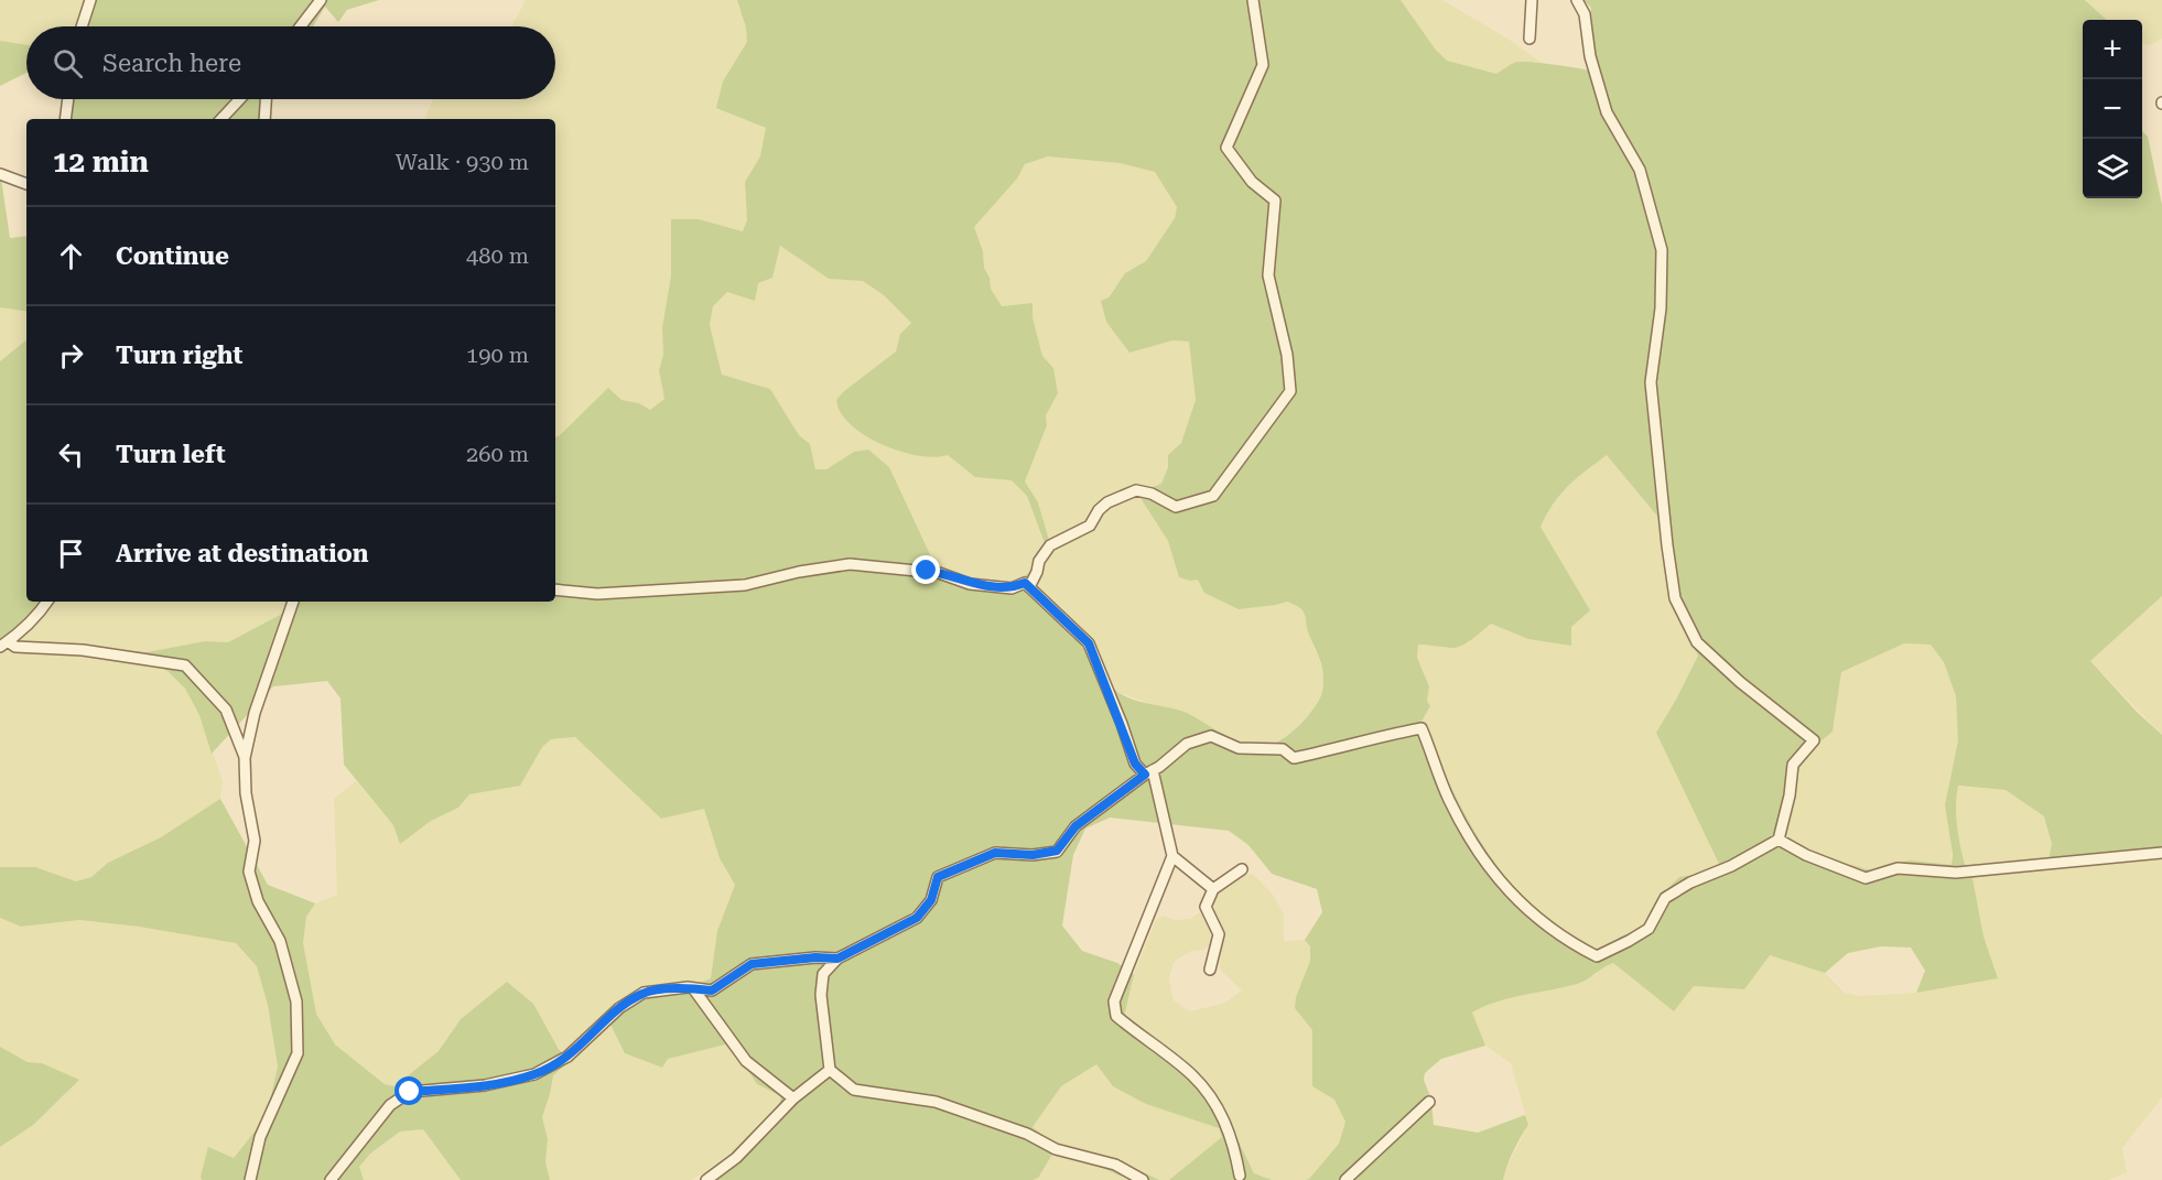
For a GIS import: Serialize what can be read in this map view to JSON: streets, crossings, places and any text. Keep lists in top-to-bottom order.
{
  "page": {
    "map_buttons": ["+", "−"],
    "search": "Search here",
    "heading": ["12 min", "Walk · 930 m"],
    "list": [
      ["Continue", "480 m"],
      ["Turn right", "190 m"],
      ["Turn left", "260 m"],
      "Arrive at destination"
    ]
  }
}
